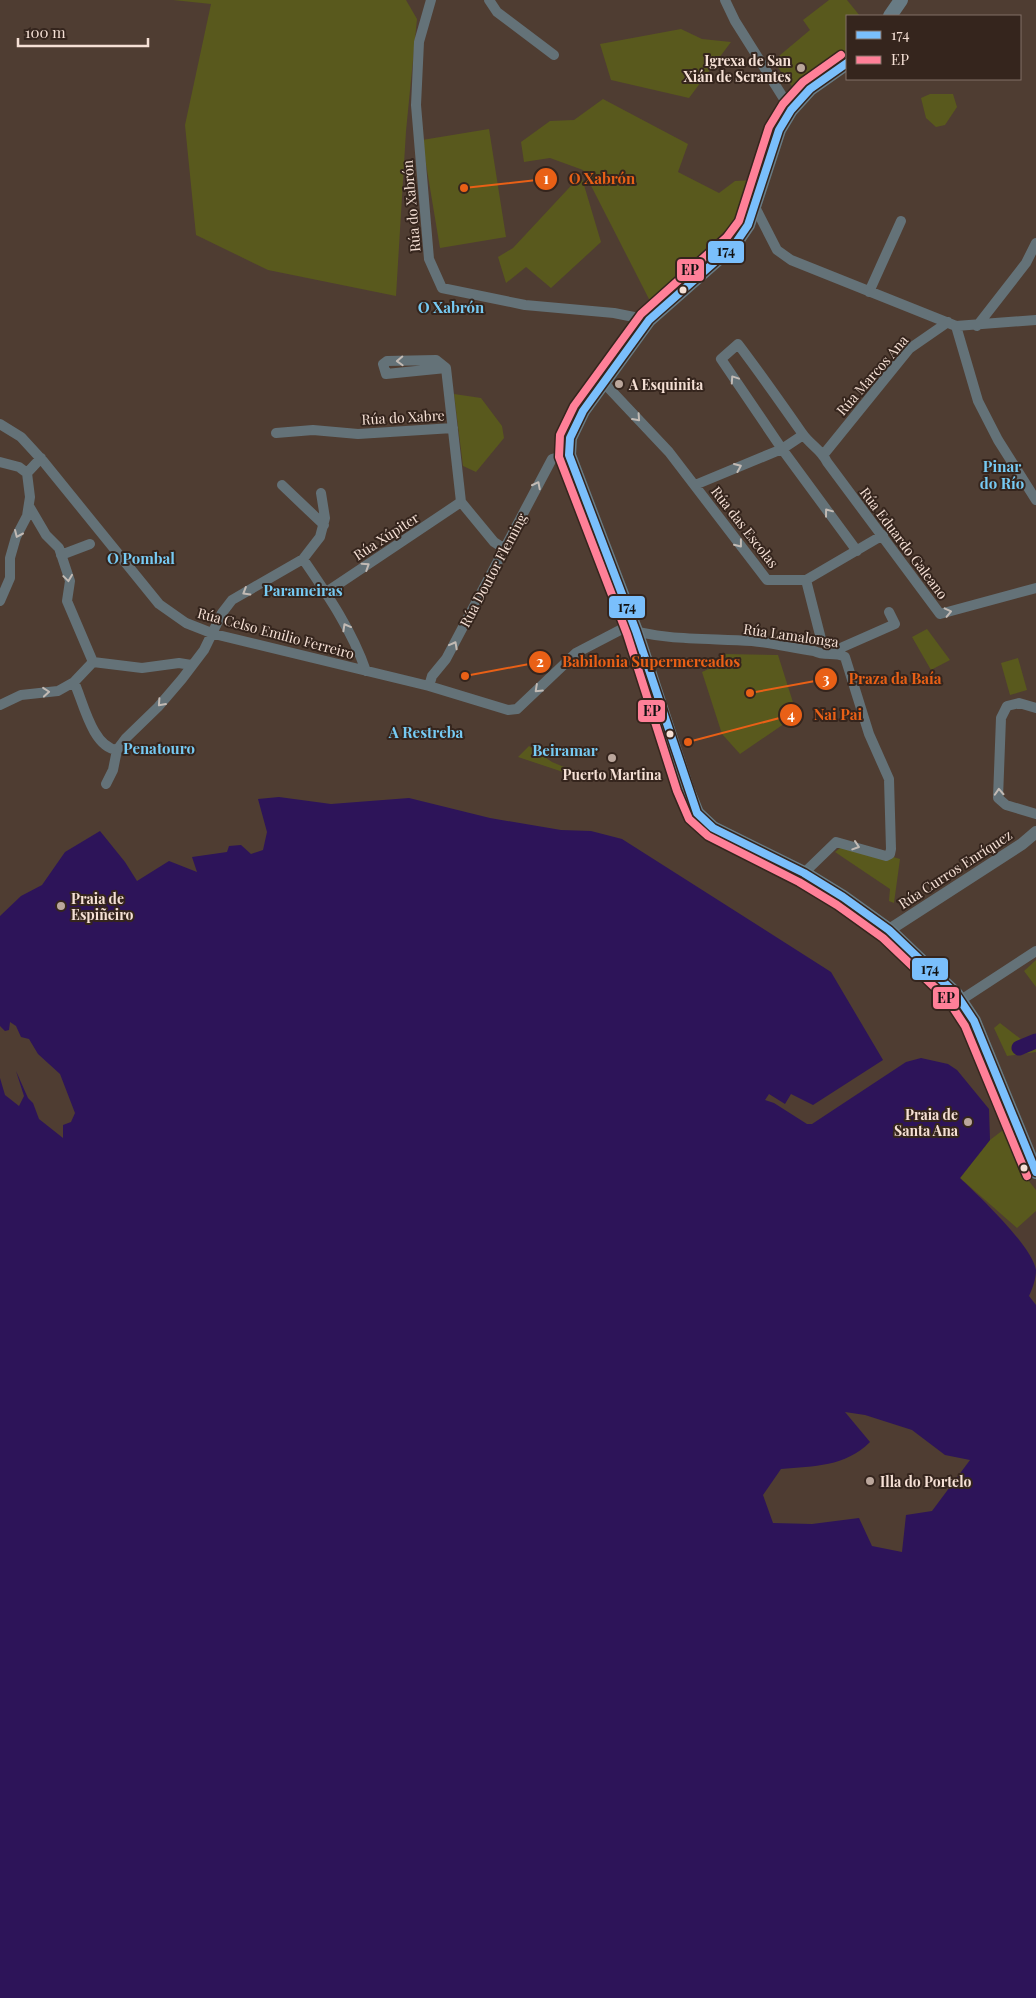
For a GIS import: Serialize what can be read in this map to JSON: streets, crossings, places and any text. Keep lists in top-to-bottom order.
{
  "streets": {
    "main road": ["Rúa Doutor Fleming"],
    "street": [
      "Rúa do Xabrón",
      "Rúa Marcos Ana",
      "Rúa do Xabre",
      "Rúa das Escolas",
      "Rúa Xúpiter",
      "Rúa Eduardo Galeano",
      "Rúa Celso Emilio Ferreiro",
      "Rúa Lamalonga",
      "Rúa Curros Enríquez"
    ]
  },
  "crossings": [
    ["Rúa do Xabrón", "Rúa Doutor Fleming"],
    ["Rúa Marcos Ana", "Rúa Eduardo Galeano"],
    ["Rúa do Xabre", "Rúa Xúpiter"],
    ["Rúa das Escolas", "Rúa Eduardo Galeano"],
    ["Rúa das Escolas", "Rúa Doutor Fleming"],
    ["Rúa Doutor Fleming", "Rúa Celso Emilio Ferreiro"],
    ["Rúa Celso Emilio Ferreiro", "Rúa Lamalonga"]
  ],
  "one_way": ["Rúa das Escolas", "Rúa Xúpiter", "Rúa Doutor Fleming"],
  "districts": [
    "O Xabrón",
    "Pinar do Río",
    "O Pombal",
    "Parameiras",
    "A Restreba",
    "Penatouro",
    "Beiramar"
  ],
  "places": [
    "Igrexa de San Xián de Serantes",
    "O Xabrón",
    "A Esquinita",
    "Babilonia Supermercados",
    "Praza da Baía",
    "Nai Pai",
    "Puerto Martina",
    "Praia de Espiñeiro",
    "Praia de Santa Ana",
    "Illa do Portelo"
  ],
  "lines": ["transit line EP", "transit line 174"],
  "legend": ["174", "EP"],
  "scale_bar": "100 m"
}
